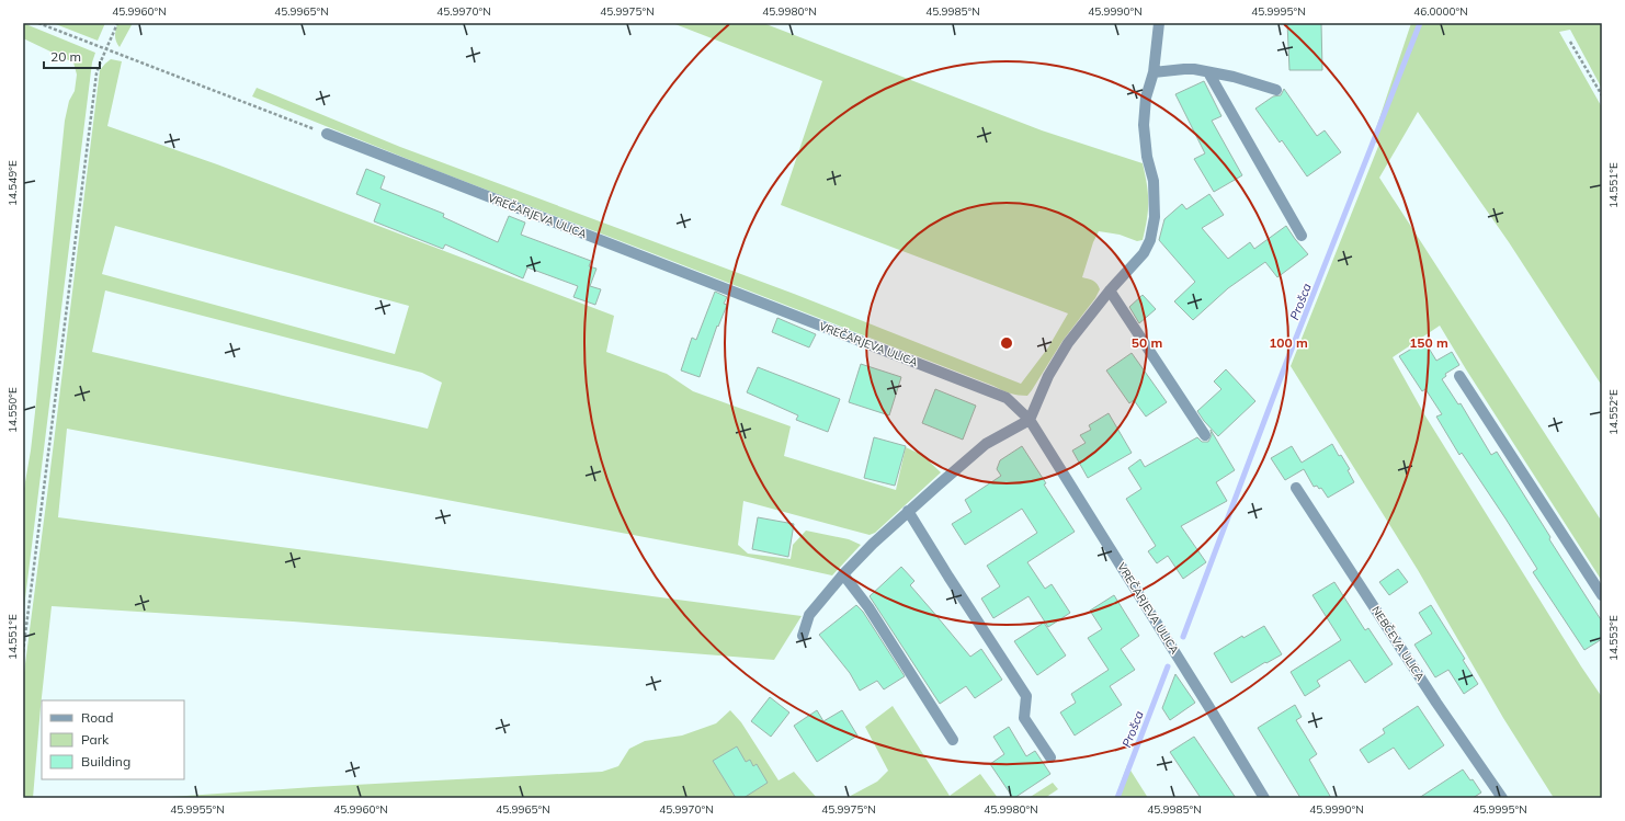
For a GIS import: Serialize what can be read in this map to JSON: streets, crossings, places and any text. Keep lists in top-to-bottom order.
{
  "streets": {
    "street": ["VREČARJEVA ULICA", "NEBČEVA ULICA"]
  },
  "water": ["Prošca"],
  "legend": ["Road", "Park", "Building"],
  "scale_bar": "20 m",
  "coordinates": [
    "45.9960°N",
    "45.9965°N",
    "45.9970°N",
    "45.9975°N",
    "45.9980°N",
    "45.9985°N",
    "45.9990°N",
    "45.9995°N",
    "46.0000°N",
    "14.549°E",
    "14.551°E",
    "14.550°E",
    "14.552°E",
    "14.553°E",
    "45.9955°N"
  ],
  "rings": ["50 m", "100 m", "150 m"]
}
